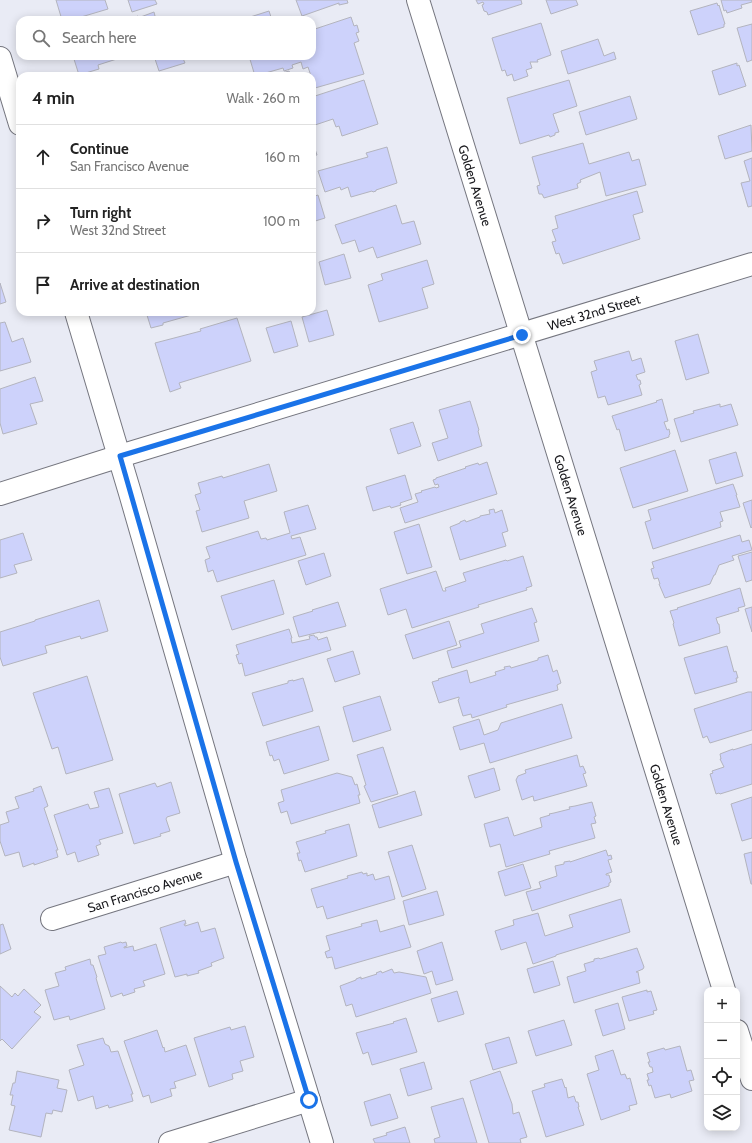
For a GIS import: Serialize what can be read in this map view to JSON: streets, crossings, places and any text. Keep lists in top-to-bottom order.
{
  "streets": {
    "street": ["Golden Avenue", "West 32nd Street", "San Francisco Avenue"]
  },
  "crossings": [
    ["Golden Avenue", "West 32nd Street"]
  ],
  "page": {
    "search": "Search here",
    "heading": ["4 min", "Walk · 260 m"],
    "list": [
      ["Continue", "San Francisco Avenue", "160 m"],
      ["Turn right", "West 32nd Street", "100 m"],
      "Arrive at destination"
    ],
    "map_buttons": ["+", "−"]
  }
}
